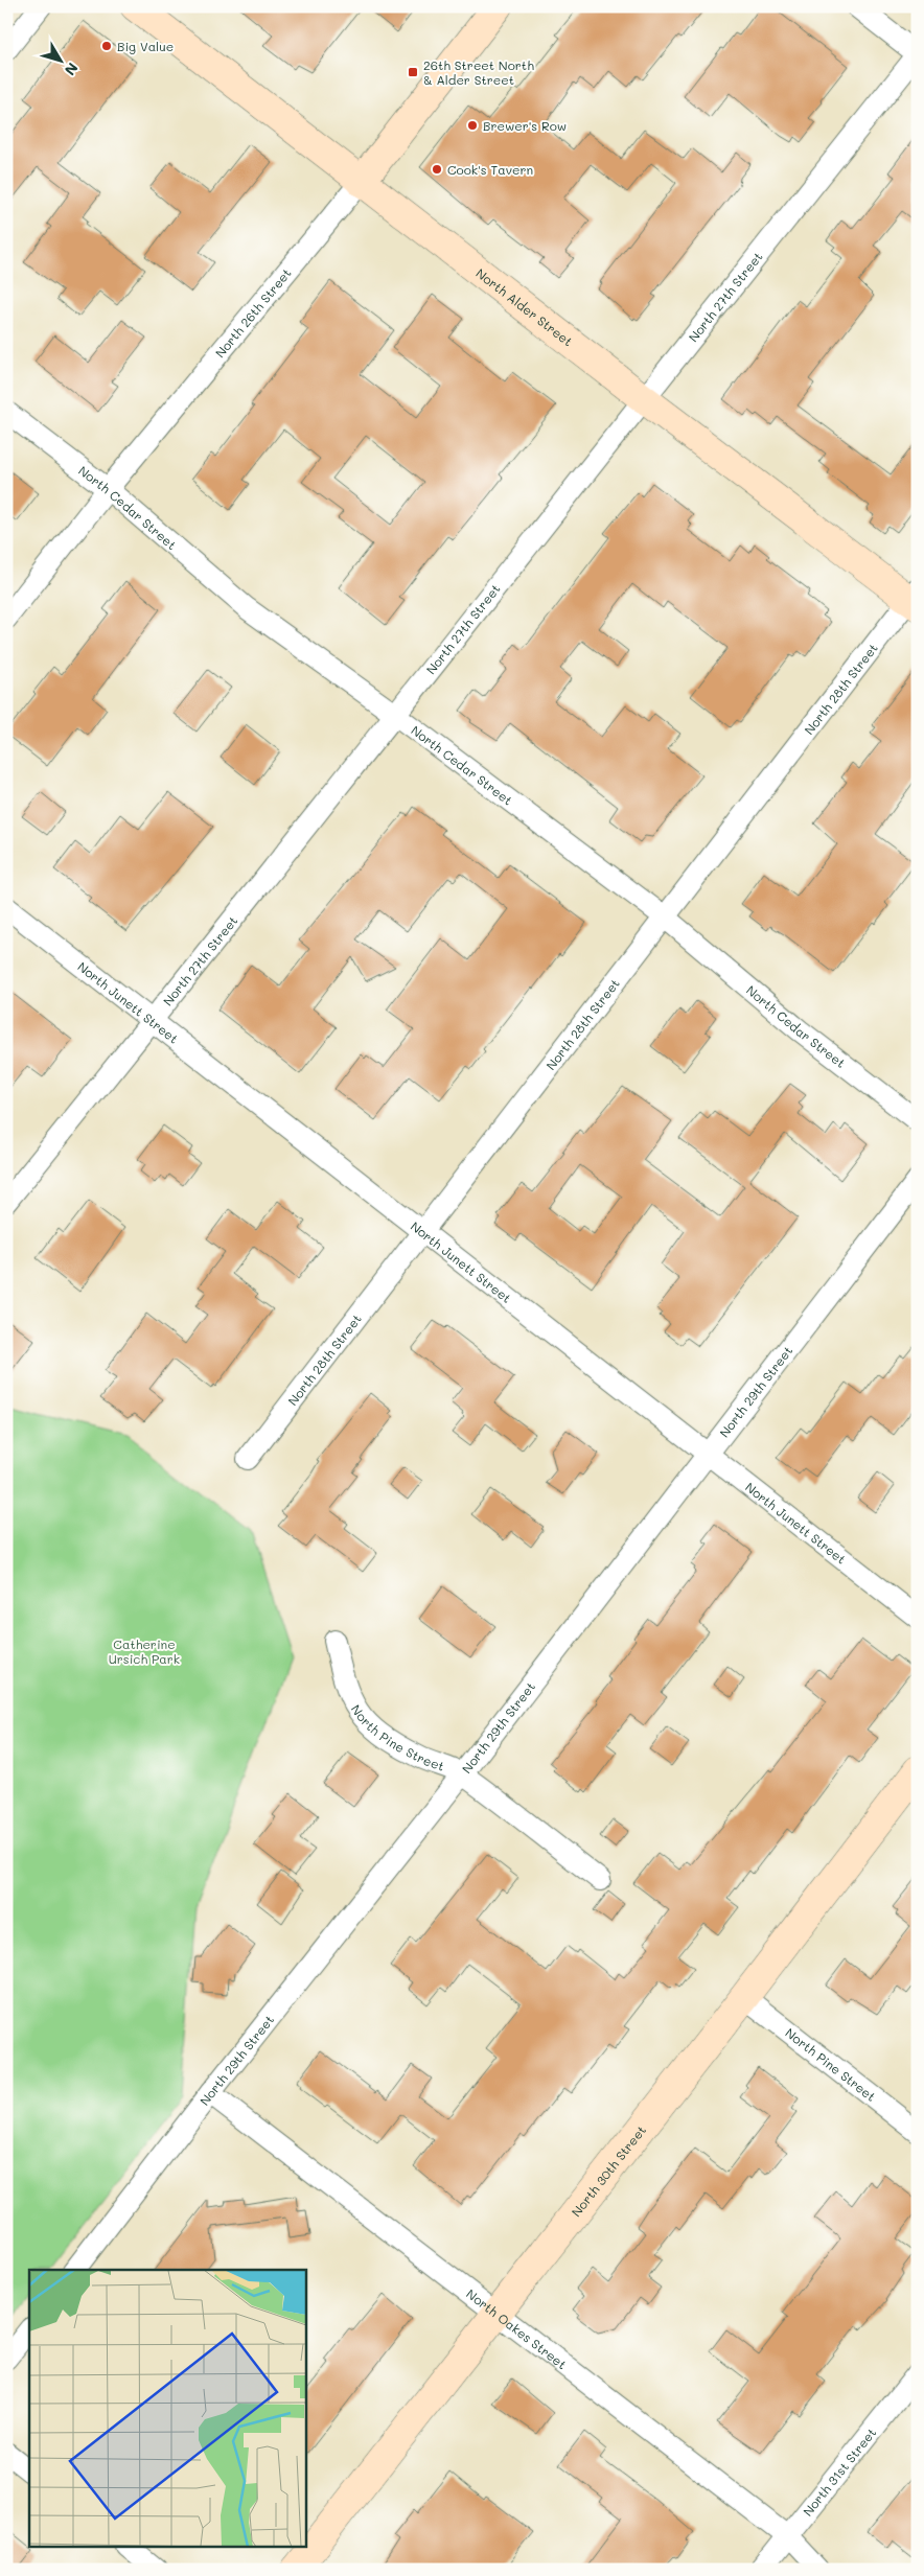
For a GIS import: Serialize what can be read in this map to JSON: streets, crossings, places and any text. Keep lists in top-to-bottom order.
{
  "streets": {
    "street": [
      "North 27th Street",
      "North Alder Street",
      "North 26th Street",
      "North Cedar Street",
      "North 28th Street",
      "North Junett Street",
      "North 29th Street",
      "North Pine Street",
      "North 30th Street",
      "North Oakes Street",
      "North 31st Street"
    ]
  },
  "crossings": [
    ["North 27th Street", "North Alder Street"],
    ["North 27th Street", "North Cedar Street"],
    ["North 27th Street", "North Junett Street"],
    ["North Alder Street", "North 26th Street"],
    ["North Alder Street", "North 28th Street"],
    ["North 26th Street", "North Cedar Street"],
    ["North Cedar Street", "North 28th Street"],
    ["North 28th Street", "North Junett Street"],
    ["North Junett Street", "North 29th Street"],
    ["North 29th Street", "North Pine Street"],
    ["North 29th Street", "North Oakes Street"],
    ["North Pine Street", "North 30th Street"],
    ["North 30th Street", "North Oakes Street"],
    ["North Oakes Street", "North 31st Street"]
  ],
  "parks": ["Catherine Ursich Park"],
  "places": {
    "other": ["Big Value", "Brewer's Row", "Cook's Tavern"],
    "transit": ["26th Street North & Alder Street"]
  },
  "north": "bottom right"
}
